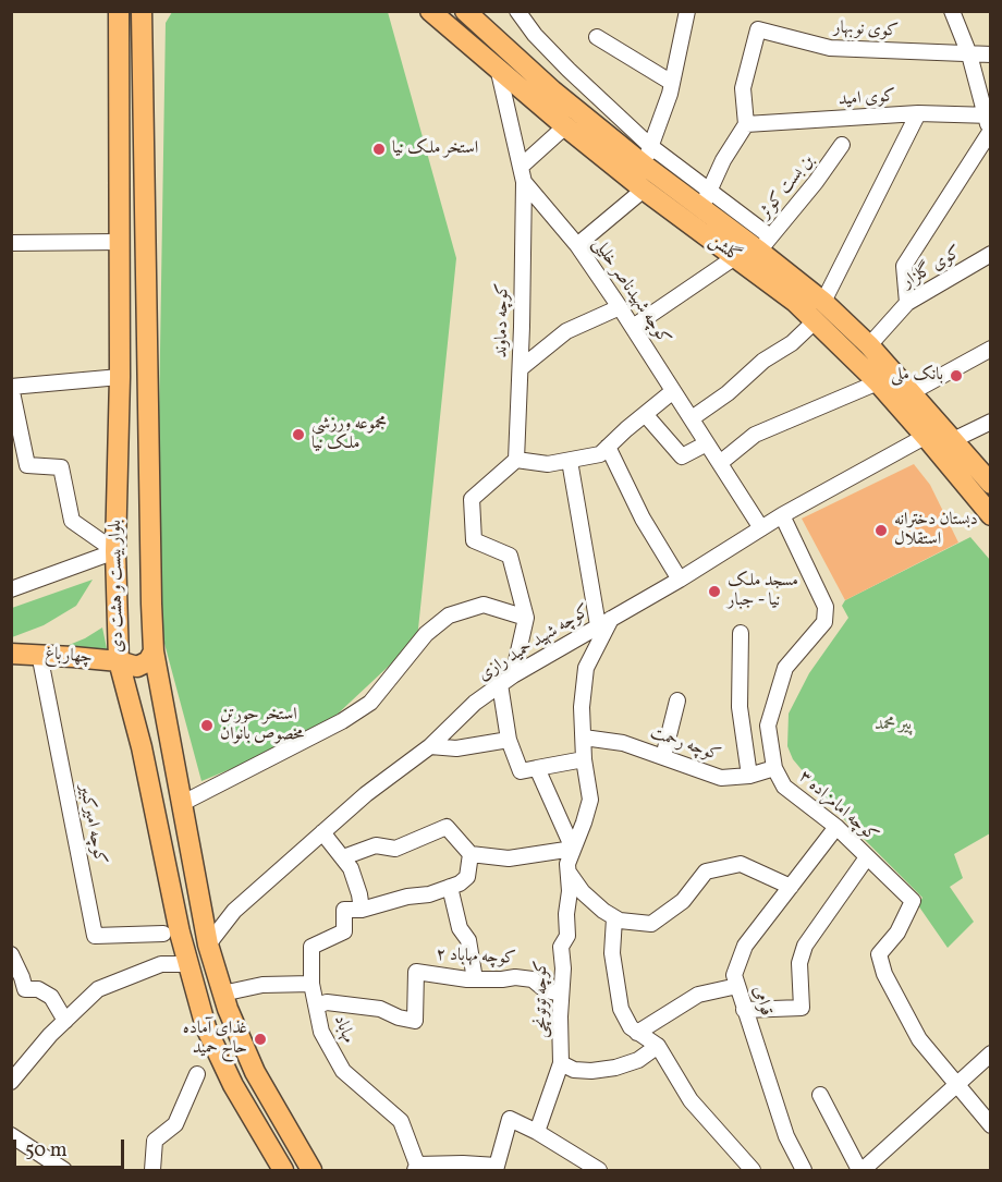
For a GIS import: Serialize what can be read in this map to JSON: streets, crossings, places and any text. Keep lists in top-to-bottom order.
{
  "streets": {
    "main road": ["گلشن", "بلوار بیست و هشت دی", "چهارباغ"],
    "street": [
      "کوی نوبهار",
      "کوی امید",
      "بن بست کوثر",
      "کوی گلزار",
      "کوچه شهیدناصر خلیلی",
      "کوچه دماوند",
      "کوچه شهید حمید رازی",
      "کوچه رحمت",
      "کوچه امامزاده ۳",
      "کوچه امیرکبیر",
      "کوچه مهاباد ۲",
      "کوچه توتونچی",
      "قوامی",
      "مهاباد"
    ]
  },
  "crossings": [
    ["کوی نوبهار", "کوی امید"],
    ["بن بست کوثر", "گلشن"],
    ["گلشن", "کوی گلزار"],
    ["گلشن", "کوچه شهیدناصر خلیلی"],
    ["گلشن", "کوچه شهید حمید رازی"],
    ["کوچه شهیدناصر خلیلی", "کوچه دماوند"],
    ["کوچه شهیدناصر خلیلی", "کوچه شهید حمید رازی"],
    ["بلوار بیست و هشت دی", "کوچه شهید حمید رازی"],
    ["بلوار بیست و هشت دی", "چهارباغ"],
    ["کوچه شهید حمید رازی", "کوچه امامزاده ۳"],
    ["چهارباغ", "کوچه امیرکبیر"],
    ["کوچه رحمت", "کوچه امامزاده ۳"],
    ["کوچه امامزاده ۳", "قوامی"],
    ["کوچه مهاباد ۲", "کوچه توتونچی"],
    ["کوچه مهاباد ۲", "مهاباد"]
  ],
  "parks": ["پیر محمد"],
  "places": [
    "استخر ملک نیا",
    "بانک ملی",
    "مجموعه ورزشی ملک نیا",
    "دبستان دخترانه استقلال",
    "مسجد ملک نیا - جبار",
    "استخر حورتن مخصوص بانوان",
    "غذای آماده حاج حمید"
  ],
  "scale_bar": "50 m"
}
